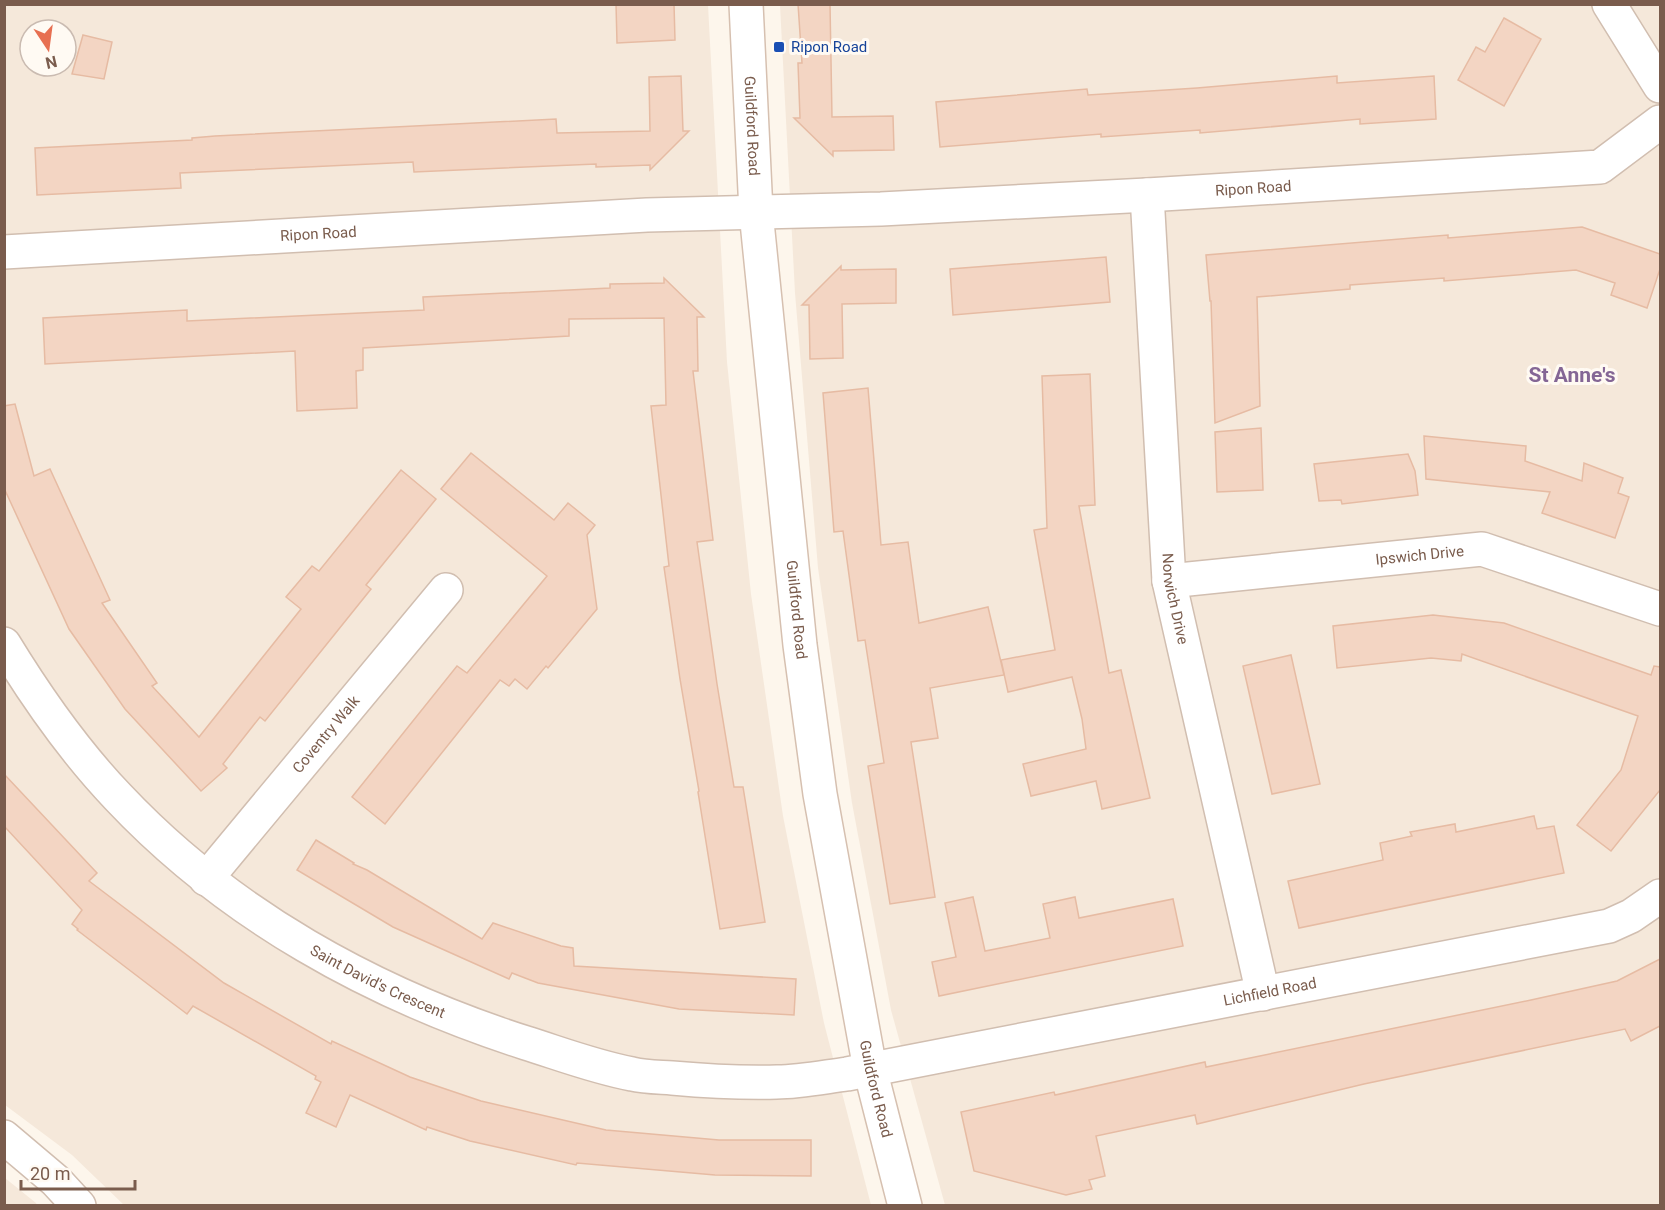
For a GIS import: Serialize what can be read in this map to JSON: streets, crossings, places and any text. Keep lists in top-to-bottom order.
{
  "streets": {
    "street": [
      "Guildford Road",
      "Ripon Road",
      "Ipswich Drive",
      "Norwich Drive",
      "Coventry Walk",
      "Saint David's Crescent",
      "Lichfield Road"
    ]
  },
  "crossings": [
    ["Guildford Road", "Ripon Road"],
    ["Guildford Road", "Saint David's Crescent"],
    ["Guildford Road", "Lichfield Road"],
    ["Ripon Road", "Norwich Drive"],
    ["Ipswich Drive", "Norwich Drive"],
    ["Norwich Drive", "Lichfield Road"],
    ["Coventry Walk", "Saint David's Crescent"],
    ["Saint David's Crescent", "Lichfield Road"]
  ],
  "districts": ["St Anne's"],
  "places": {
    "transit": ["Ripon Road"]
  },
  "scale_bar": "20 m",
  "north": "bottom"
}
